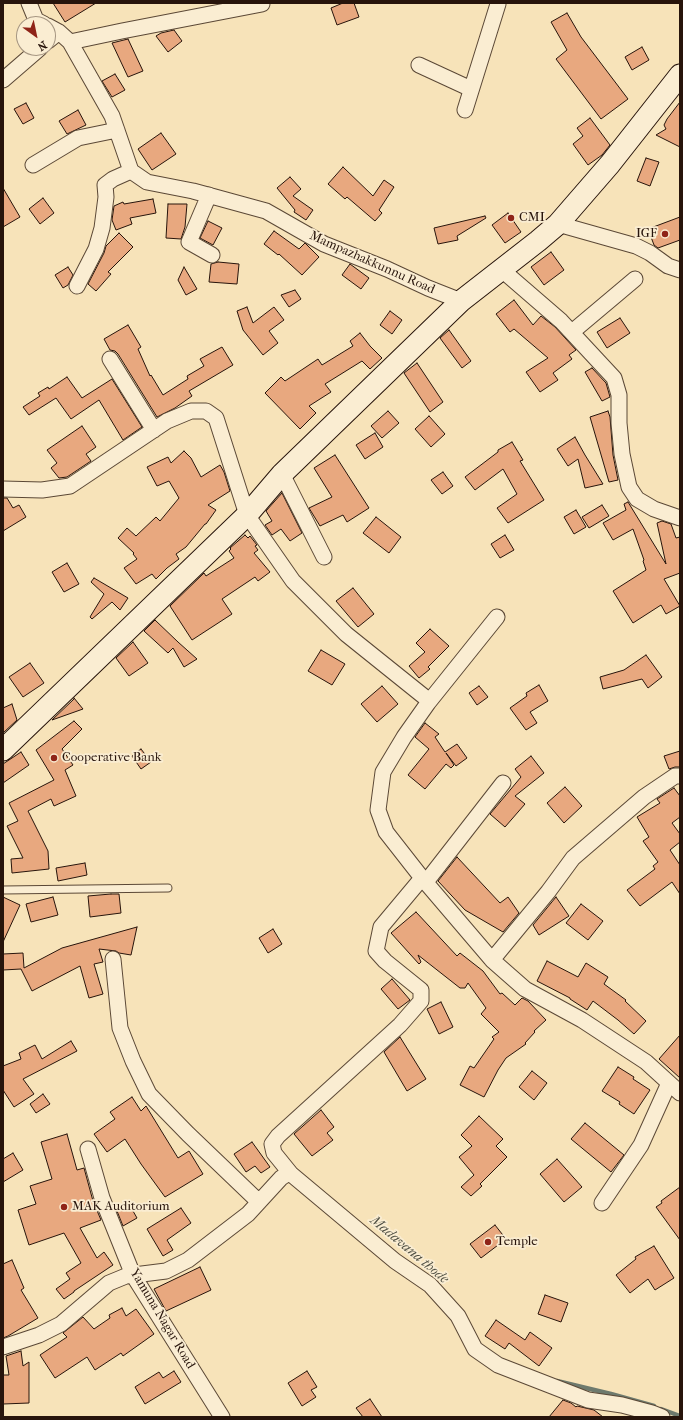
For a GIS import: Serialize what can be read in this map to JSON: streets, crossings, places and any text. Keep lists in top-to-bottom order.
{
  "streets": {
    "street": ["Mampazhakkunnu Road", "Yamuna Nagar Road"]
  },
  "water": ["Madavana thode"],
  "places": [
    "CMI",
    "IGF",
    "Cooperative Bank",
    "MAK Auditorium",
    "Temple"
  ],
  "north": "bottom right"
}
